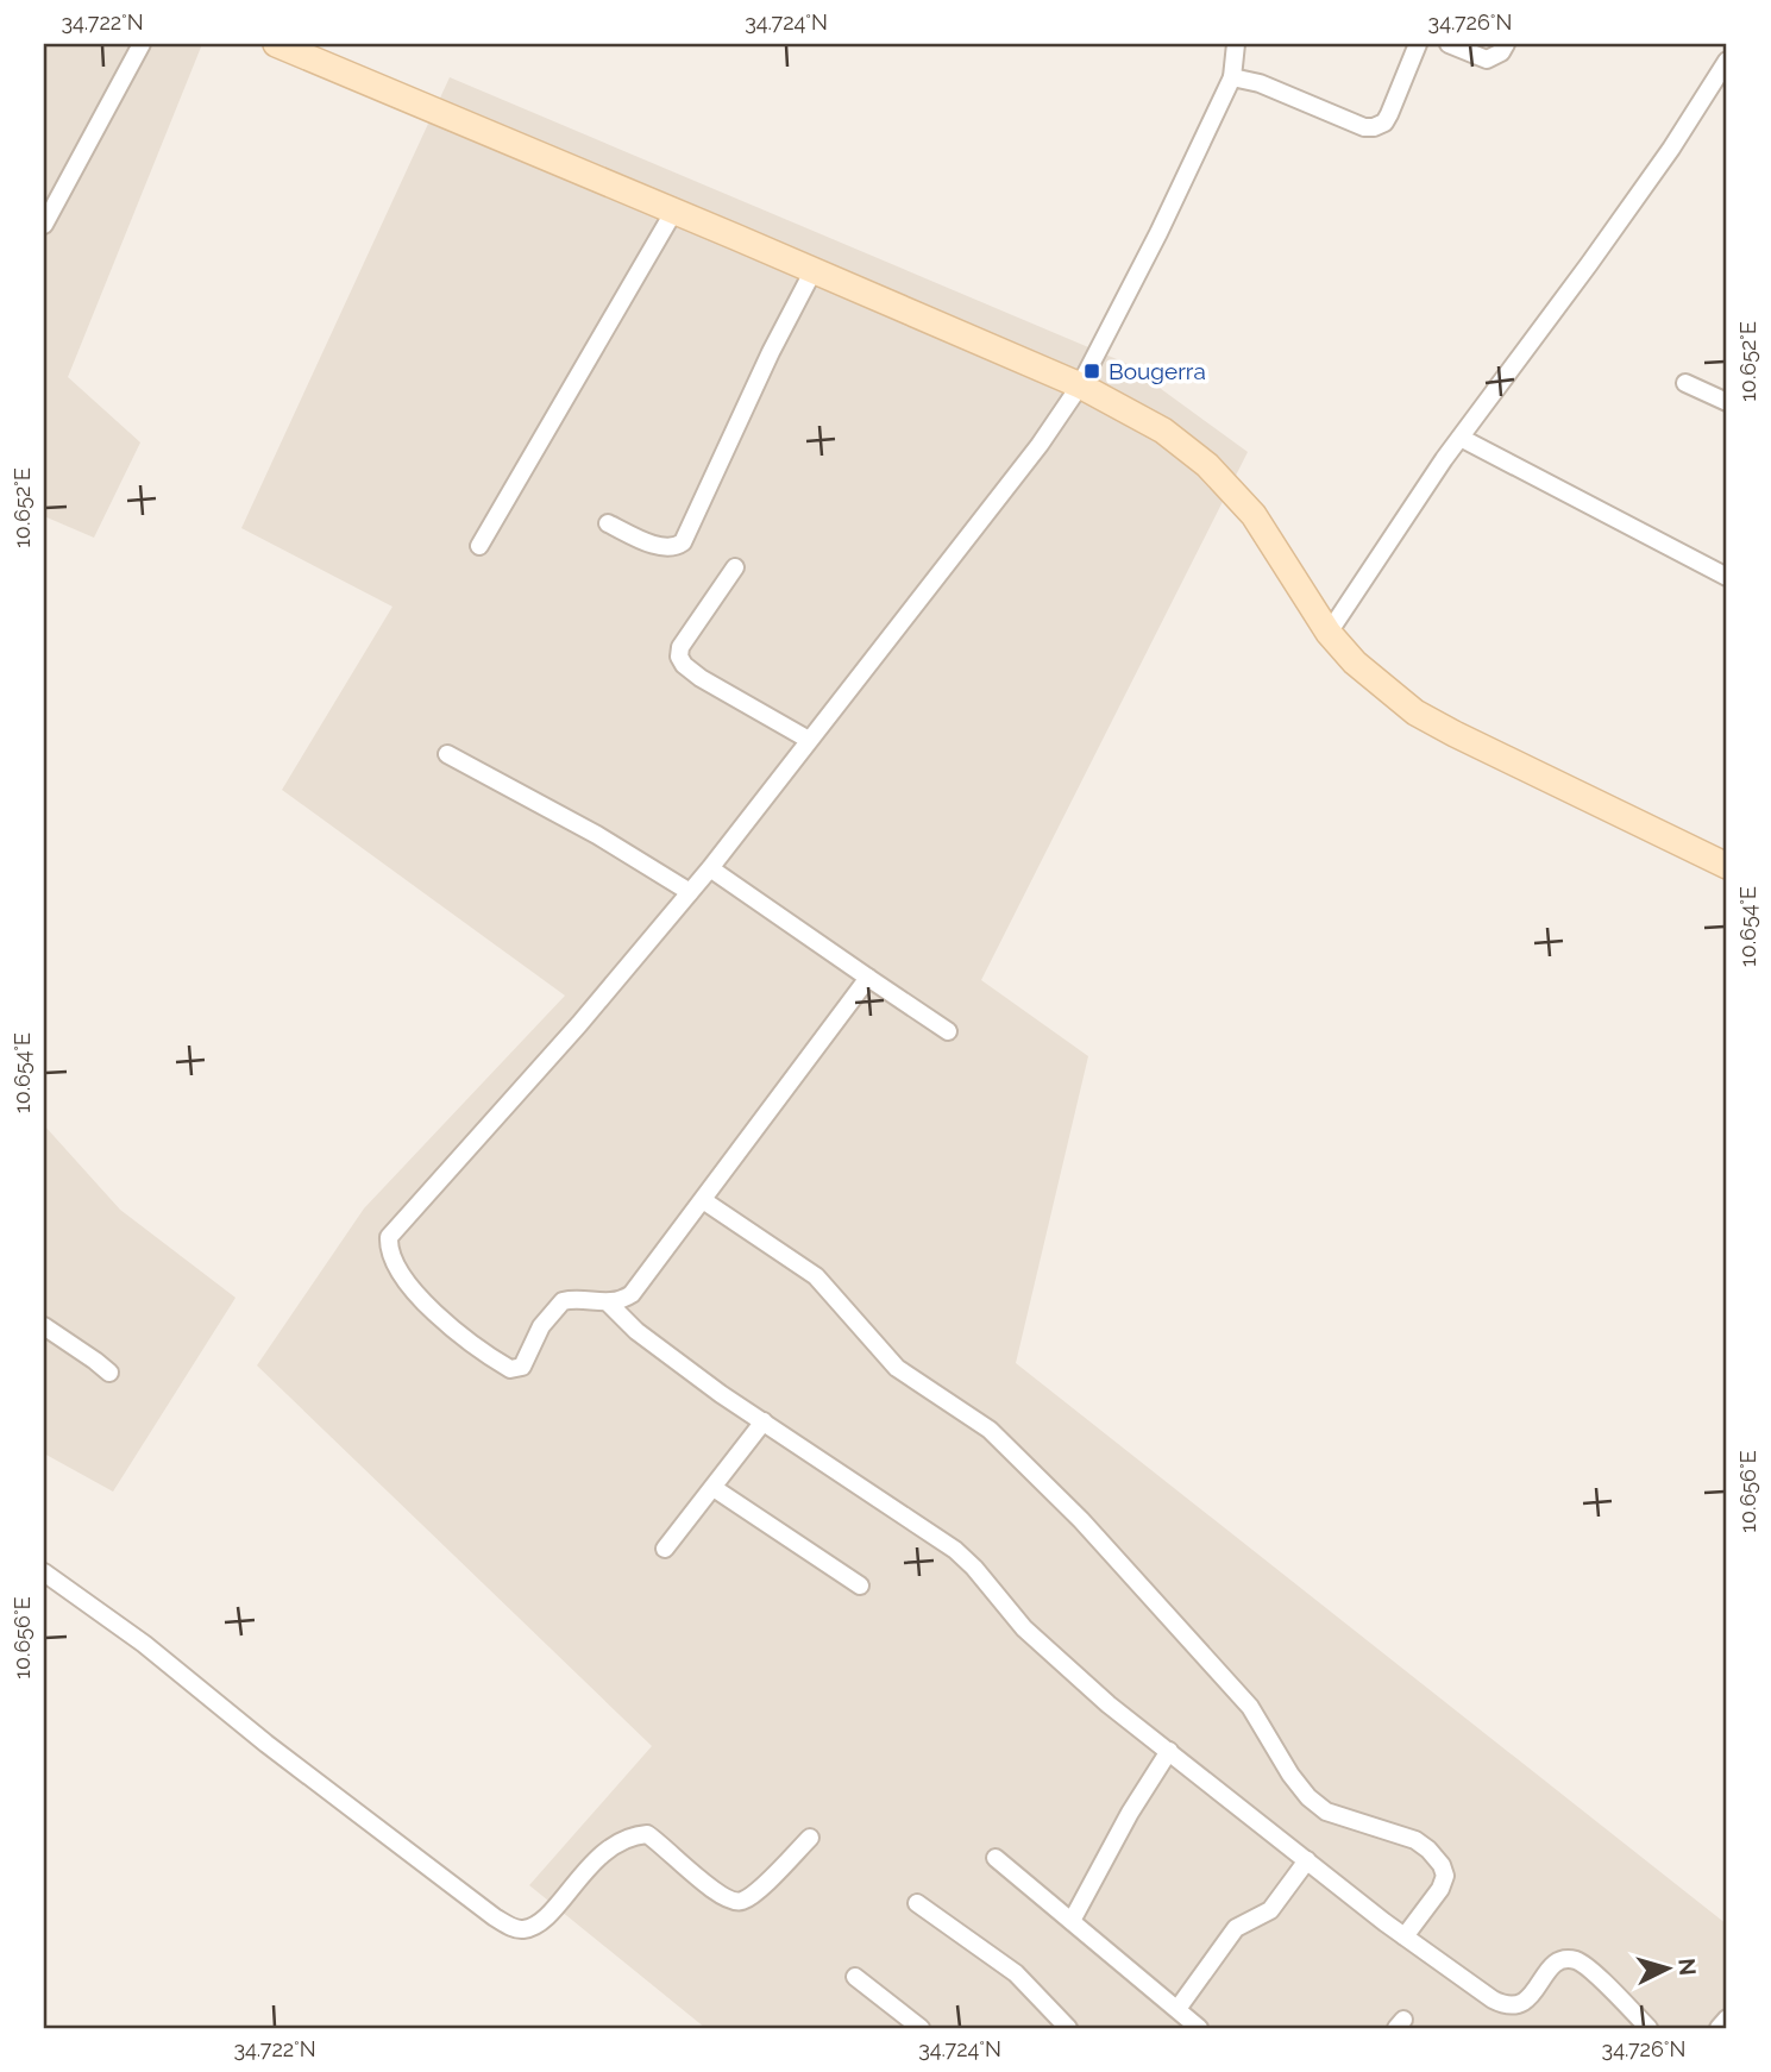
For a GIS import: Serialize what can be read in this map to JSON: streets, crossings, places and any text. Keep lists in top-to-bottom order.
{
  "places": {
    "transit": ["Bougerra"]
  },
  "north": "right",
  "coordinates": [
    "34.722°N",
    "34.724°N",
    "34.726°N",
    "10.652°E",
    "10.654°E",
    "10.656°E"
  ]
}
